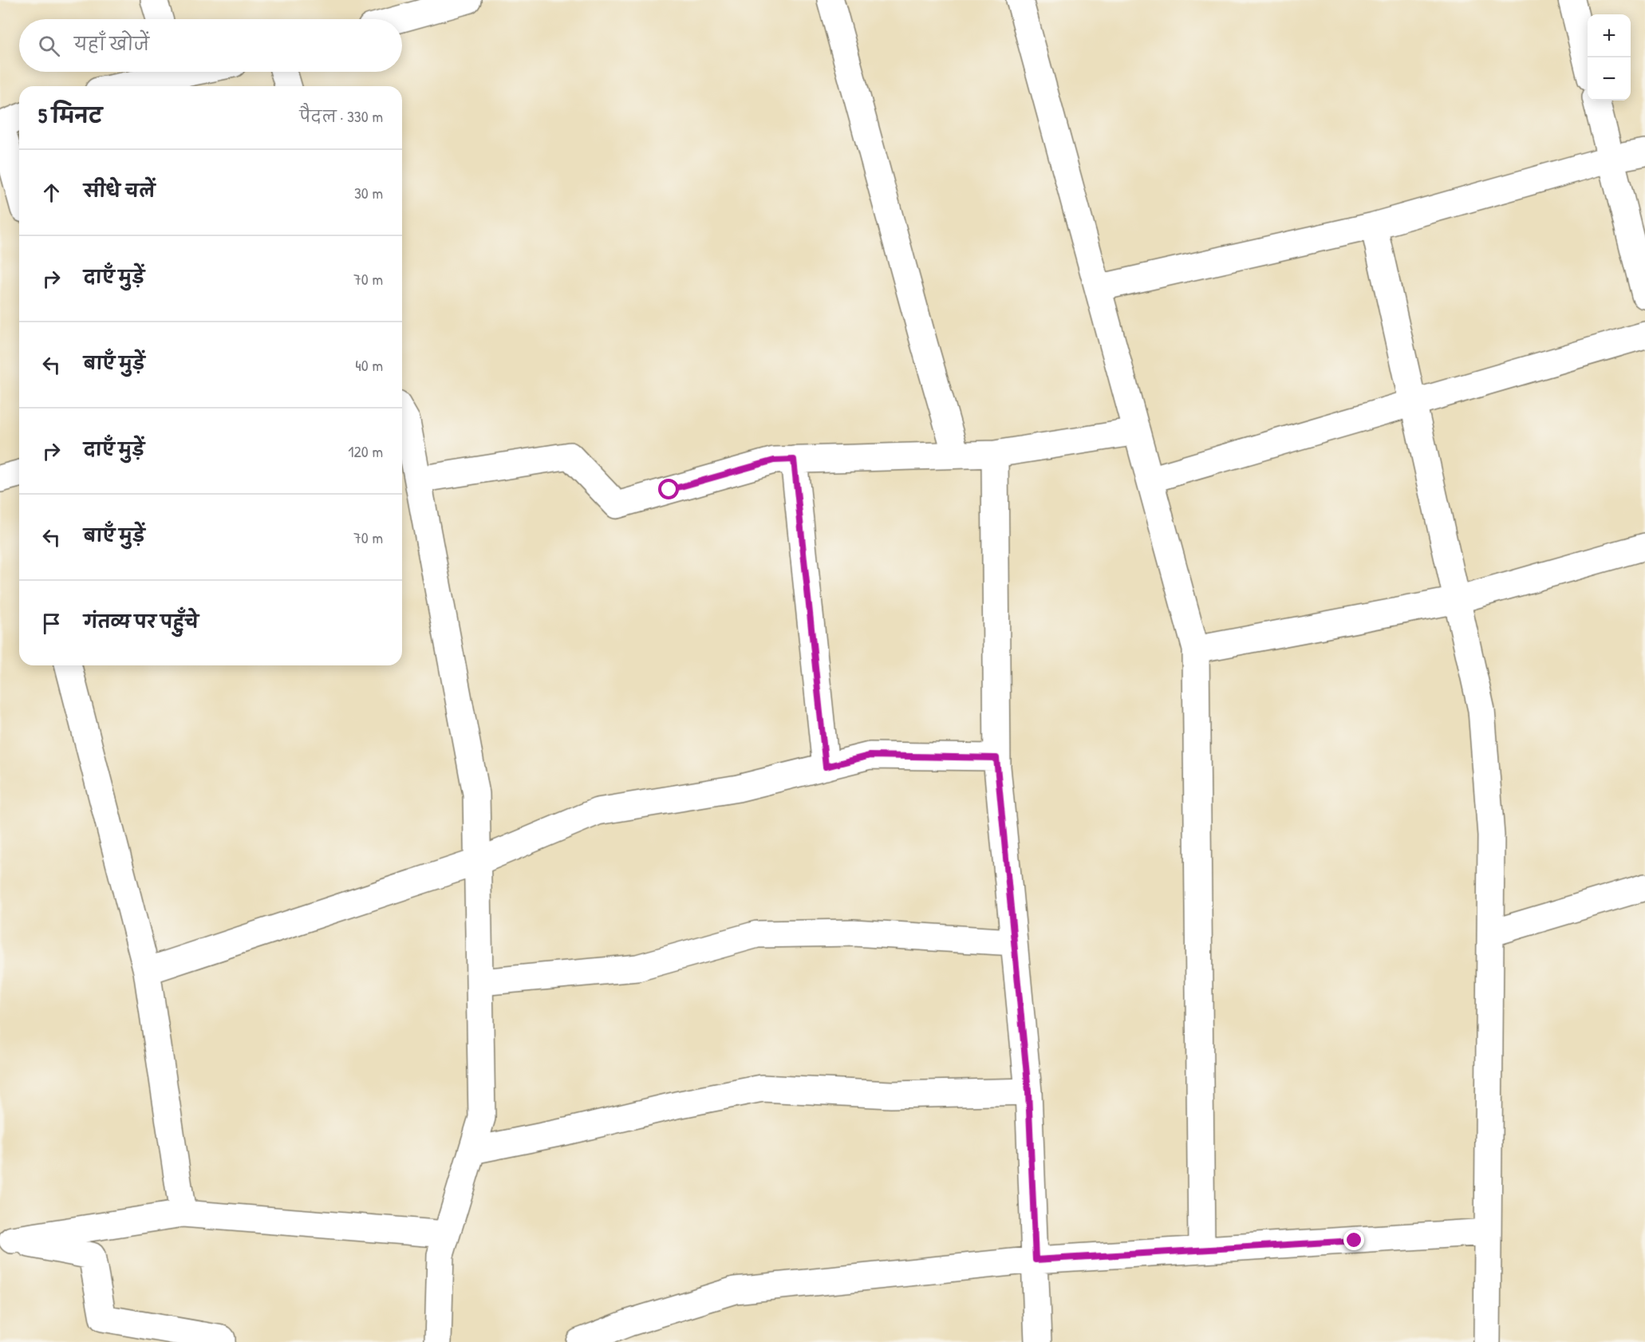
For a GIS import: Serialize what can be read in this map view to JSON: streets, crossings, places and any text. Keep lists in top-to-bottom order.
{
  "page": {
    "map_buttons": ["+", "−"],
    "search": "यहाँ खोजें",
    "heading": ["5 मिनट", "पैदल · 330 m"],
    "list": [
      ["सीधे चलें", "30 m"],
      ["दाएँ मुड़ें", "70 m"],
      ["बाएँ मुड़ें", "40 m"],
      ["दाएँ मुड़ें", "120 m"],
      ["बाएँ मुड़ें", "70 m"],
      "गंतव्य पर पहुँचे"
    ]
  }
}
